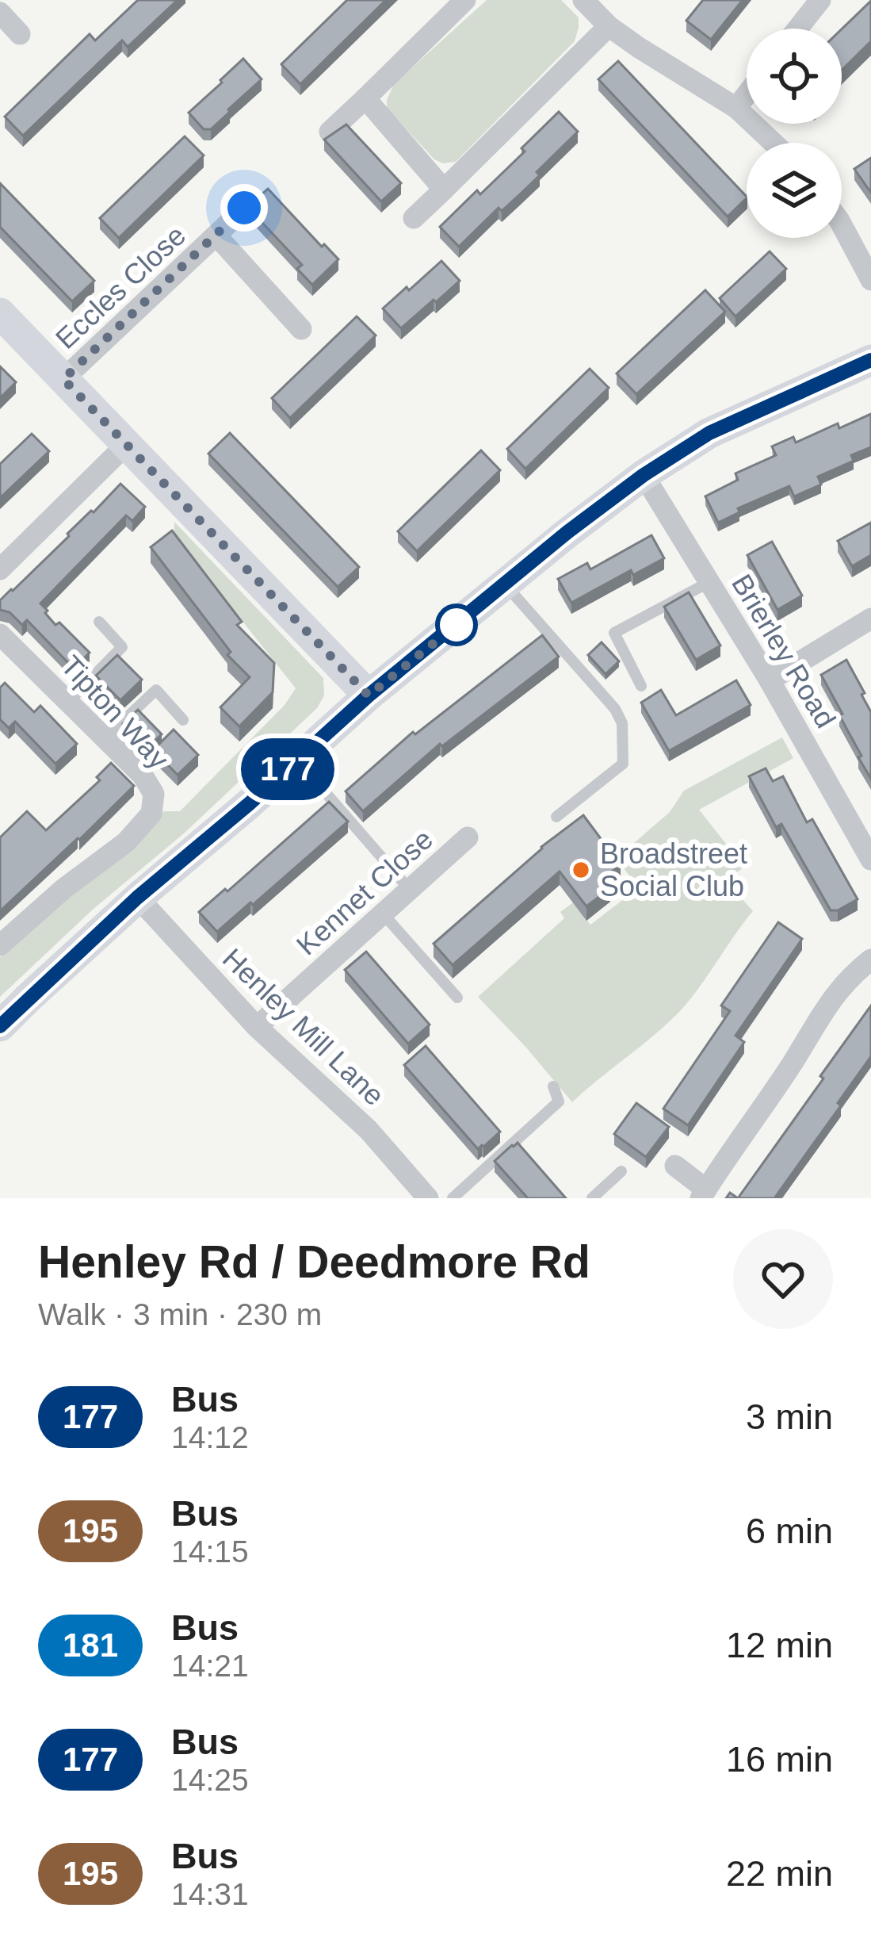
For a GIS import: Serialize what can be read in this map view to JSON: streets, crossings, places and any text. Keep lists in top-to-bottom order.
{
  "streets": {
    "street": [
      "Eccles Close",
      "Brierley Road",
      "Tipton Way",
      "Kennet Close",
      "Henley Mill Lane"
    ]
  },
  "crossings": [
    ["Kennet Close", "Henley Mill Lane"]
  ],
  "places": ["Broadstreet Social Club"],
  "lines": ["bus line 177"],
  "page": {
    "on_map": "177",
    "heading": ["Henley Rd / Deedmore Rd", "Walk · 3 min · 230 m"],
    "list": [
      {
        "mark": "177",
        "name": "Bus",
        "note": "14:12",
        "value": "3 min"
      },
      {
        "mark": "195",
        "name": "Bus",
        "note": "14:15",
        "value": "6 min"
      },
      {
        "mark": "181",
        "name": "Bus",
        "note": "14:21",
        "value": "12 min"
      },
      {
        "mark": "177",
        "name": "Bus",
        "note": "14:25",
        "value": "16 min"
      },
      {
        "mark": "195",
        "name": "Bus",
        "note": "14:31",
        "value": "22 min"
      }
    ]
  }
}
